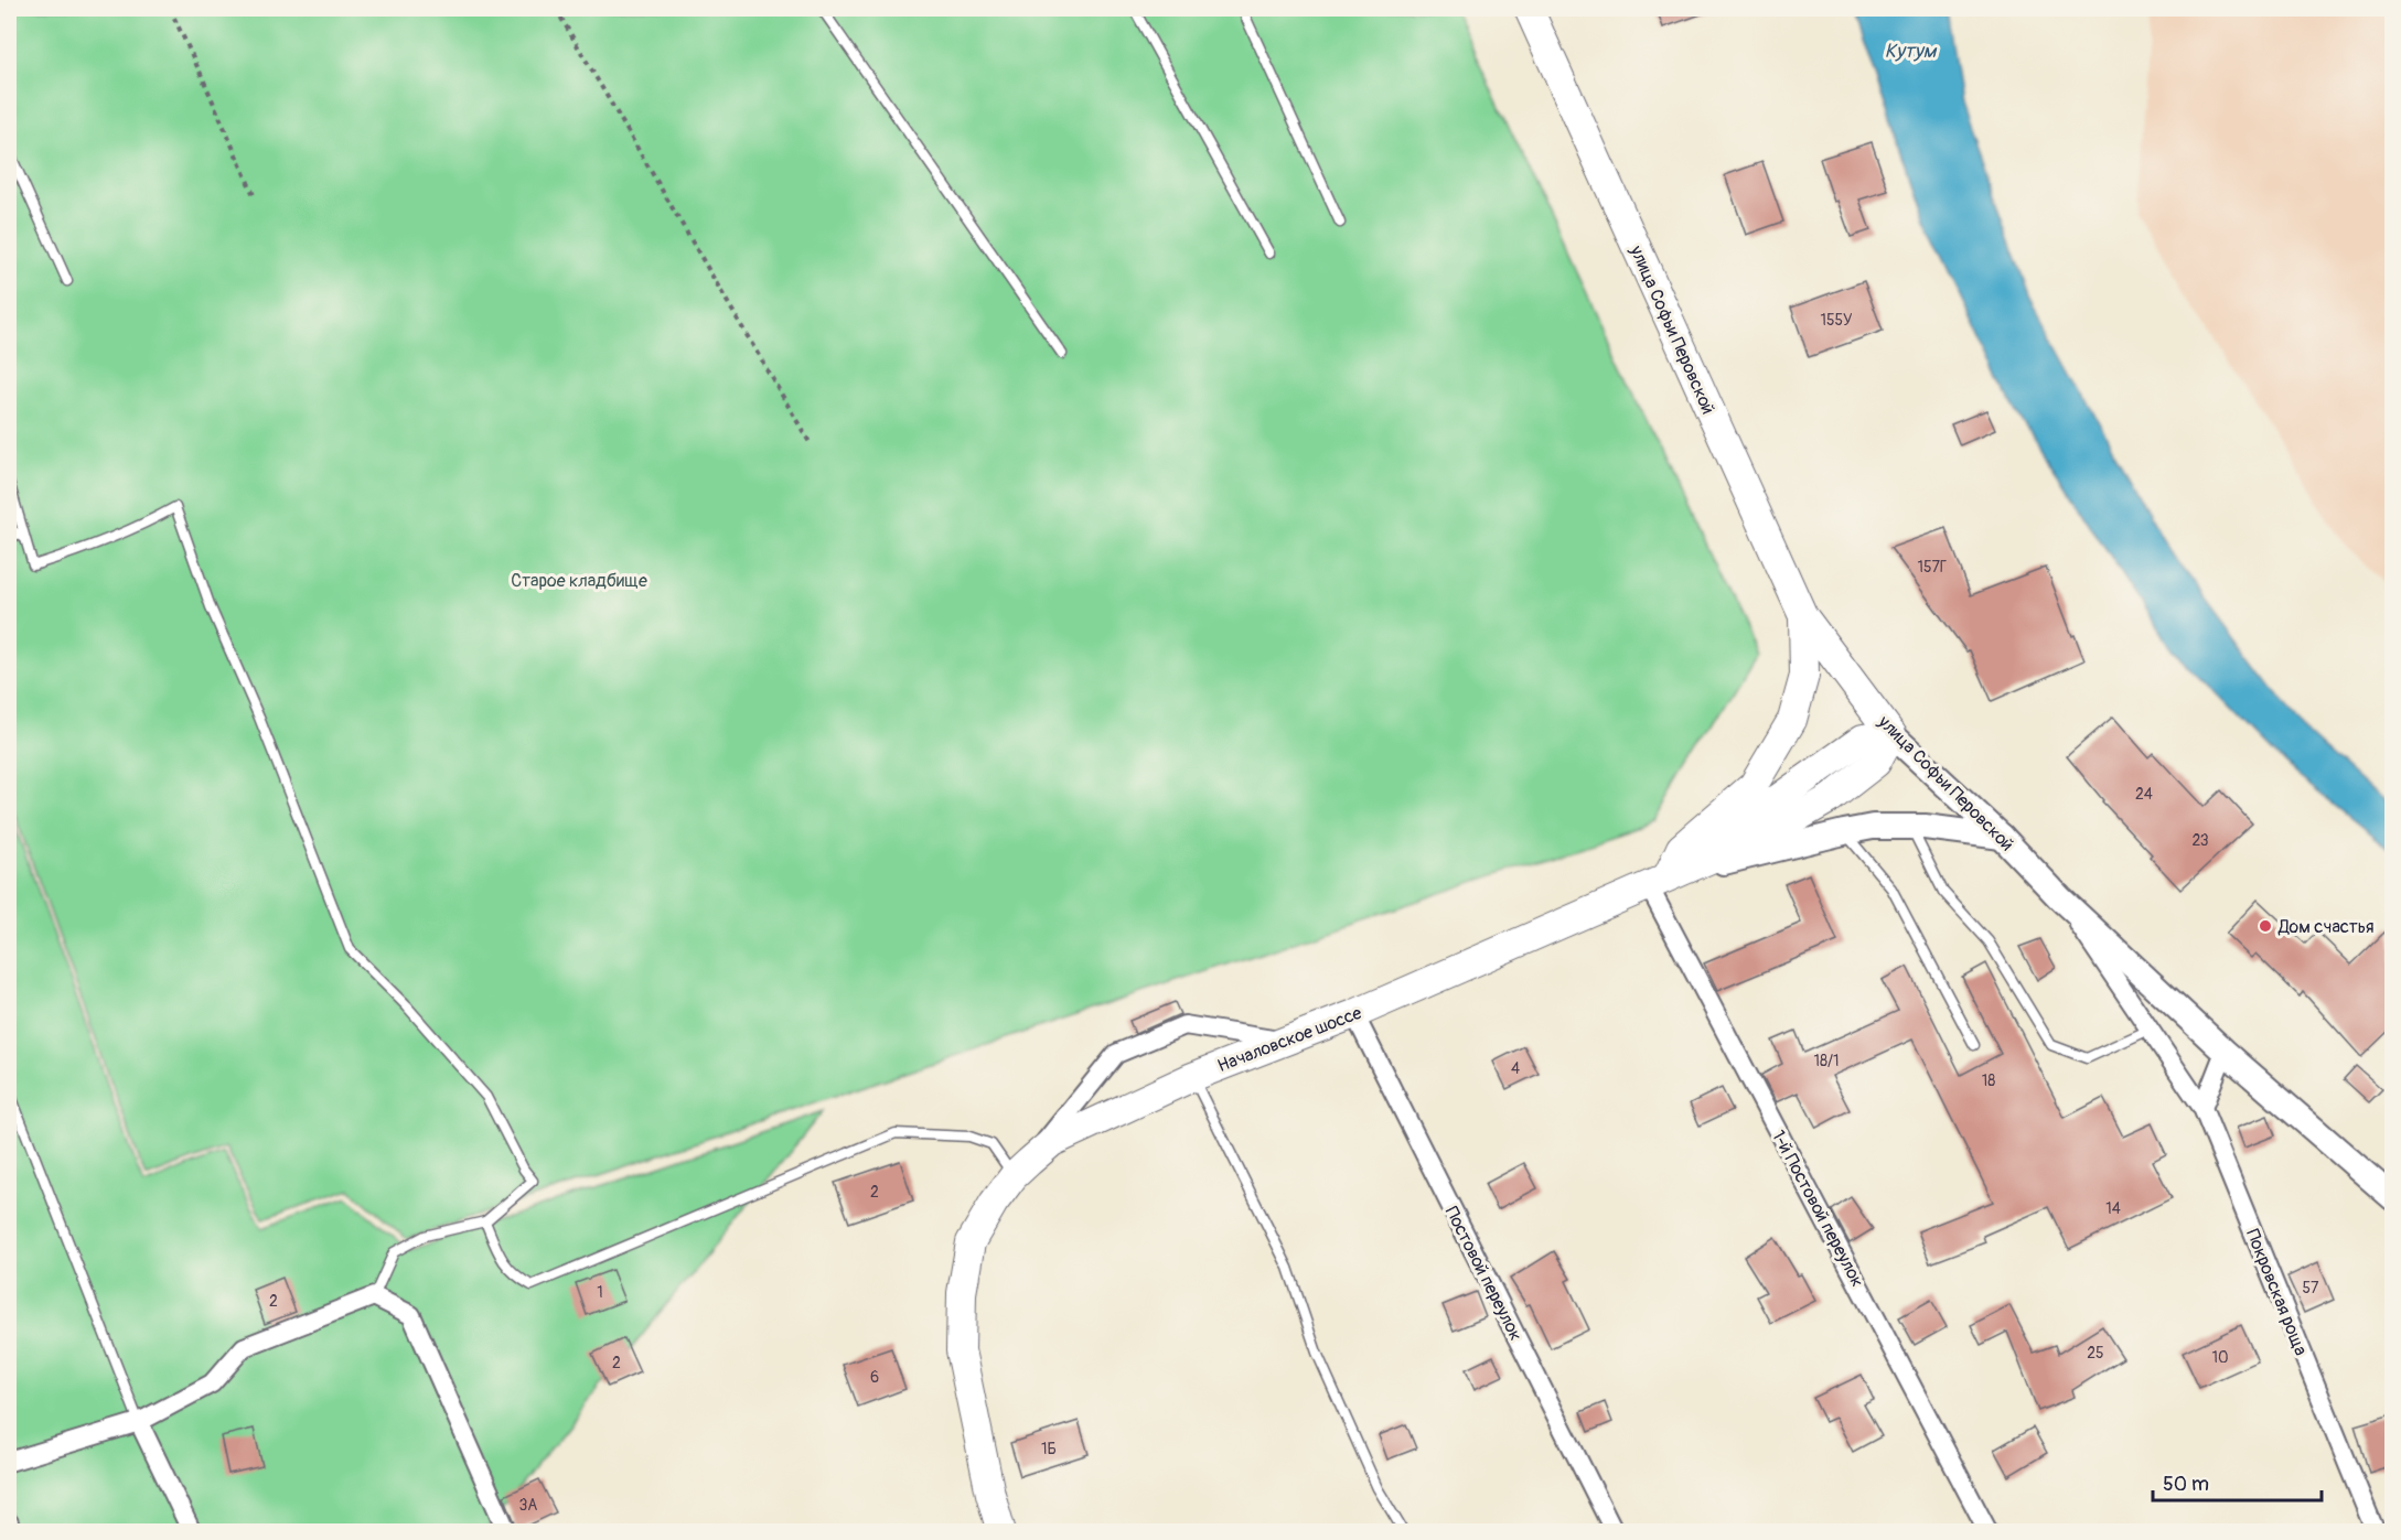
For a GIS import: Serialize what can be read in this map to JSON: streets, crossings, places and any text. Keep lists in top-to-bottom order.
{
  "streets": {
    "main road": ["улица Софьи Перовской", "Началовское шоссе"],
    "street": ["1-й Постовой переулок", "Постовой переулок", "Покровская роща"]
  },
  "crossings": [
    ["улица Софьи Перовской", "Началовское шоссе"],
    ["улица Софьи Перовской", "Покровская роща"],
    ["Началовское шоссе", "1-й Постовой переулок"],
    ["Началовское шоссе", "Постовой переулок"]
  ],
  "water": ["Кутум"],
  "parks": ["Старое кладбище"],
  "places": ["Дом счастья"],
  "house_numbers": [
    "155У",
    "157Г",
    "24",
    "23",
    "18/1",
    "4",
    "18",
    "2",
    "14",
    "57",
    "1",
    "2",
    "25",
    "10",
    "2",
    "6",
    "1Б",
    "3А"
  ],
  "scale_bar": "50 m"
}
